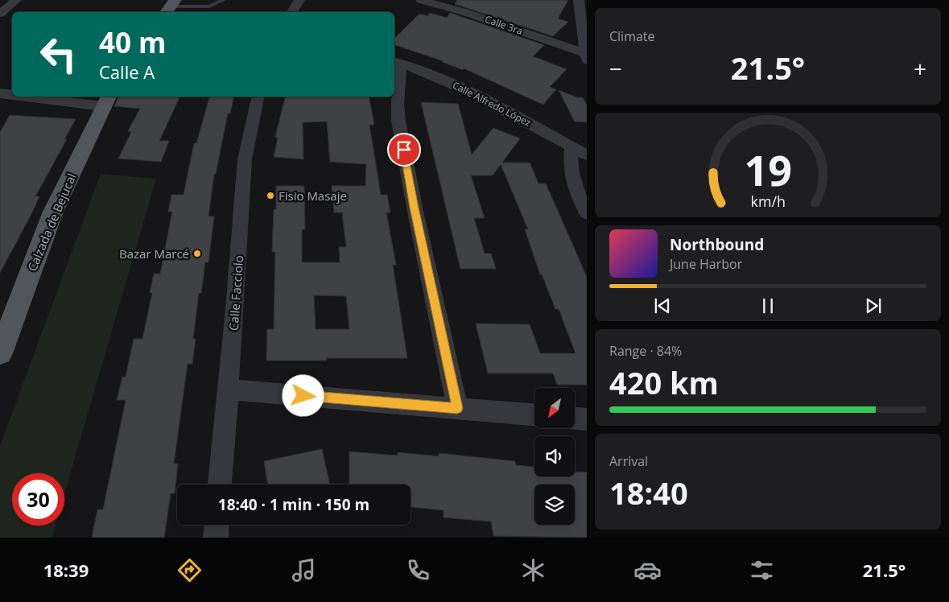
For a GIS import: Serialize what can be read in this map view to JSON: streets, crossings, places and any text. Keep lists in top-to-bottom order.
{
  "streets": {
    "main road": ["Calzada de Bejucal"],
    "street": ["Calle 3ra", "Calle Alfredo López", "Calle Facciolo"]
  },
  "places": ["Fisio Masaje", "Bazar Marcé"],
  "north": "bottom left",
  "page": {
    "tile": [
      "Climate",
      ["Range · 84%", "420 km"],
      ["Arrival", "18:40"]
    ],
    "turn": ["40 m", "Calle A"],
    "heat": ["−", "21.5°", "+"],
    "song": ["Northbound", "June Harbor"],
    "limit": "30",
    "trip": "18:40 · 1 min · 150 m",
    "tabs": ["18:39", "21.5°"],
    "gauge": ["19", "km/h"]
  }
}
